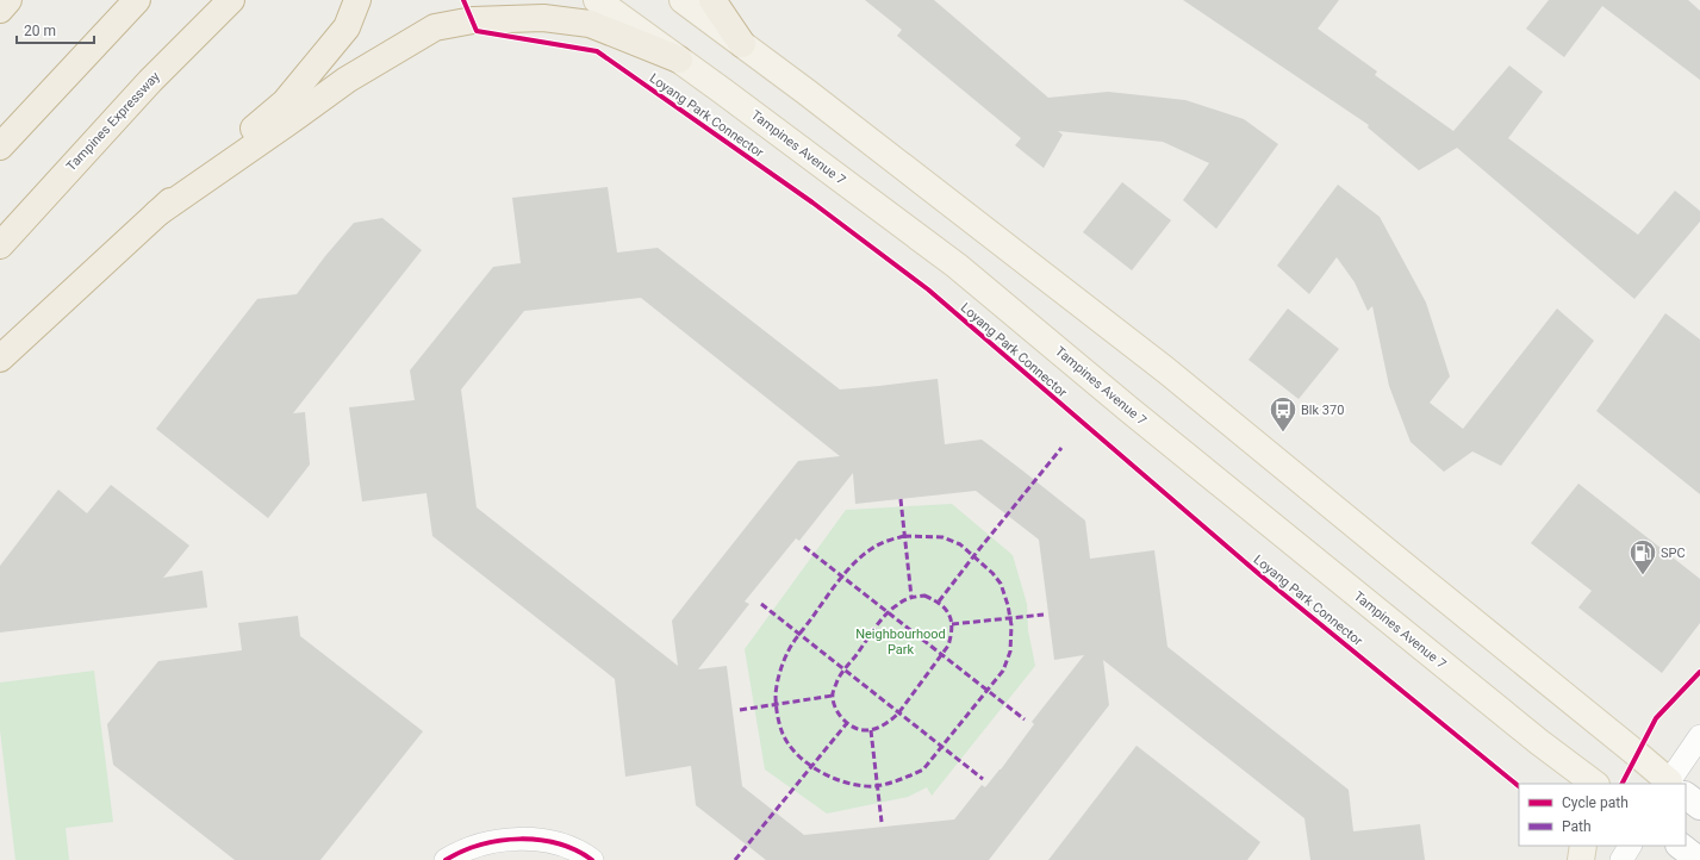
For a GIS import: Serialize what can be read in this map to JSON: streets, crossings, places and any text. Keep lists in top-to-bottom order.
{
  "streets": {
    "highway": ["Tampines Expressway"],
    "main road": ["Tampines Avenue 7"],
    "cycle path": ["Loyang Park Connector"]
  },
  "parks": ["Neighbourhood Park"],
  "places": {
    "bus stop": ["Blk 370"],
    "fuel station": ["SPC"]
  },
  "legend": ["Cycle path", "Path"],
  "scale_bar": "20 m"
}
